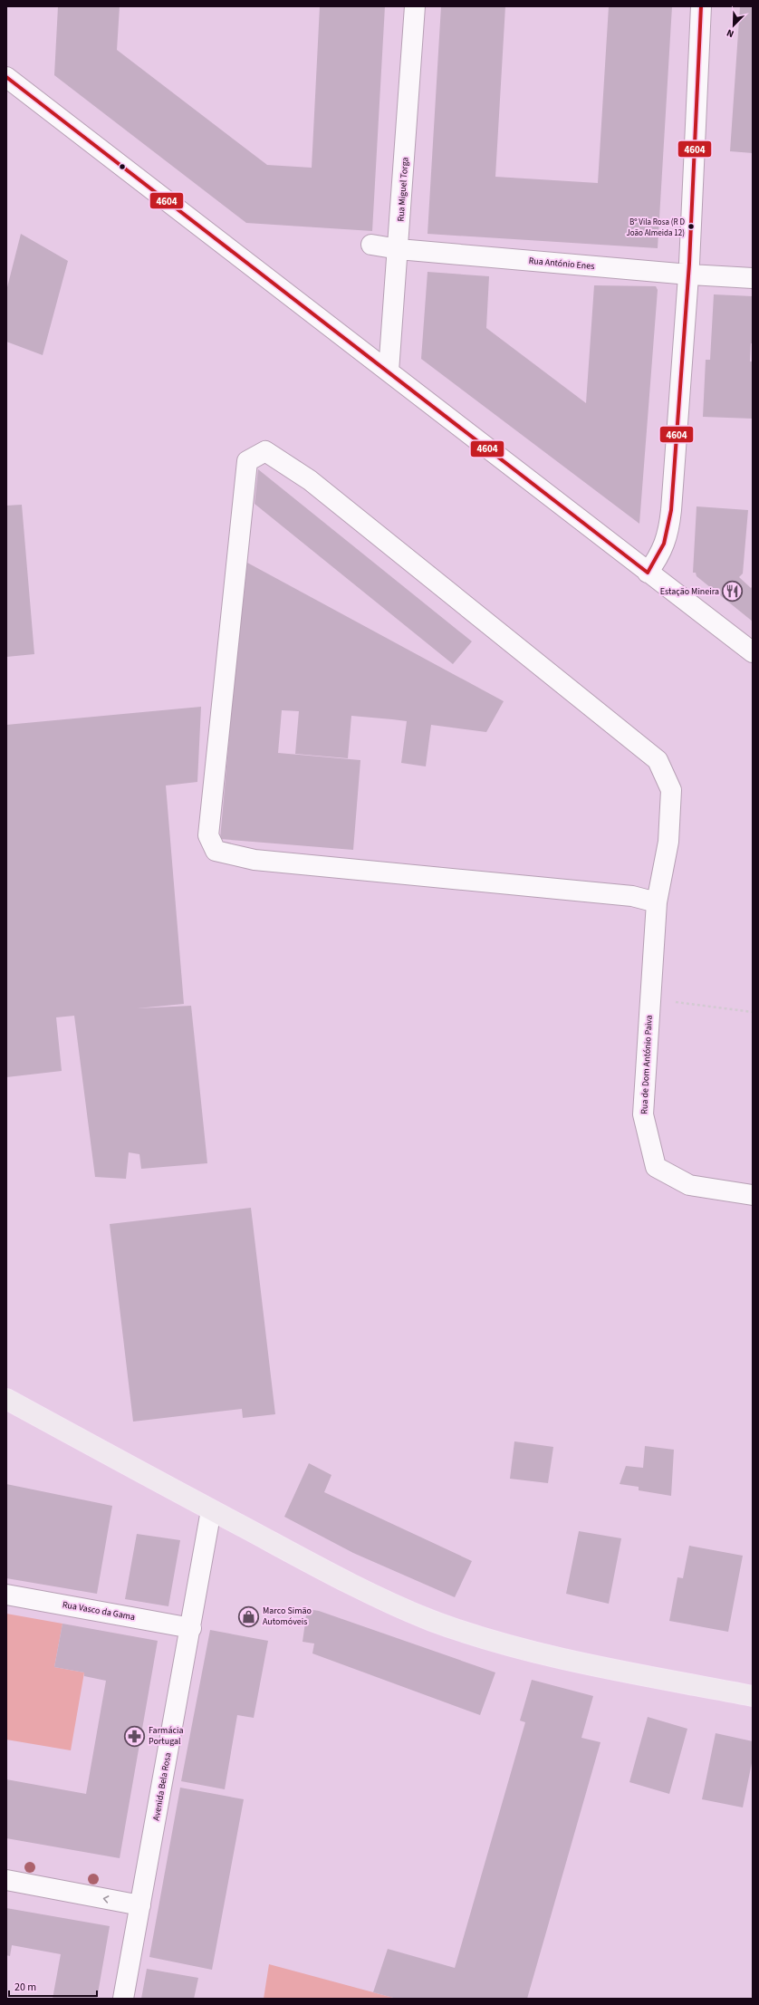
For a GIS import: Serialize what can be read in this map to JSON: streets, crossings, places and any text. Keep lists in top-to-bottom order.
{
  "streets": {
    "street": [
      "Rua Miguel Torga",
      "Rua António Enes",
      "Rua de Dom António Paiva",
      "Rua Vasco da Gama",
      "Avenida Bela Rosa"
    ]
  },
  "crossings": [
    ["Rua Miguel Torga", "Rua António Enes"],
    ["Rua Vasco da Gama", "Avenida Bela Rosa"]
  ],
  "places": {
    "other": ["Bº Vila Rosa (R D João Almeida 12)"],
    "restaurant": ["Estação Mineira"],
    "shop": ["Marco Simão Automóveis"],
    "pharmacy": ["Farmácia Portugal"]
  },
  "lines": ["transit line 4604"],
  "scale_bar": "20 m",
  "north": "bottom left"
}
